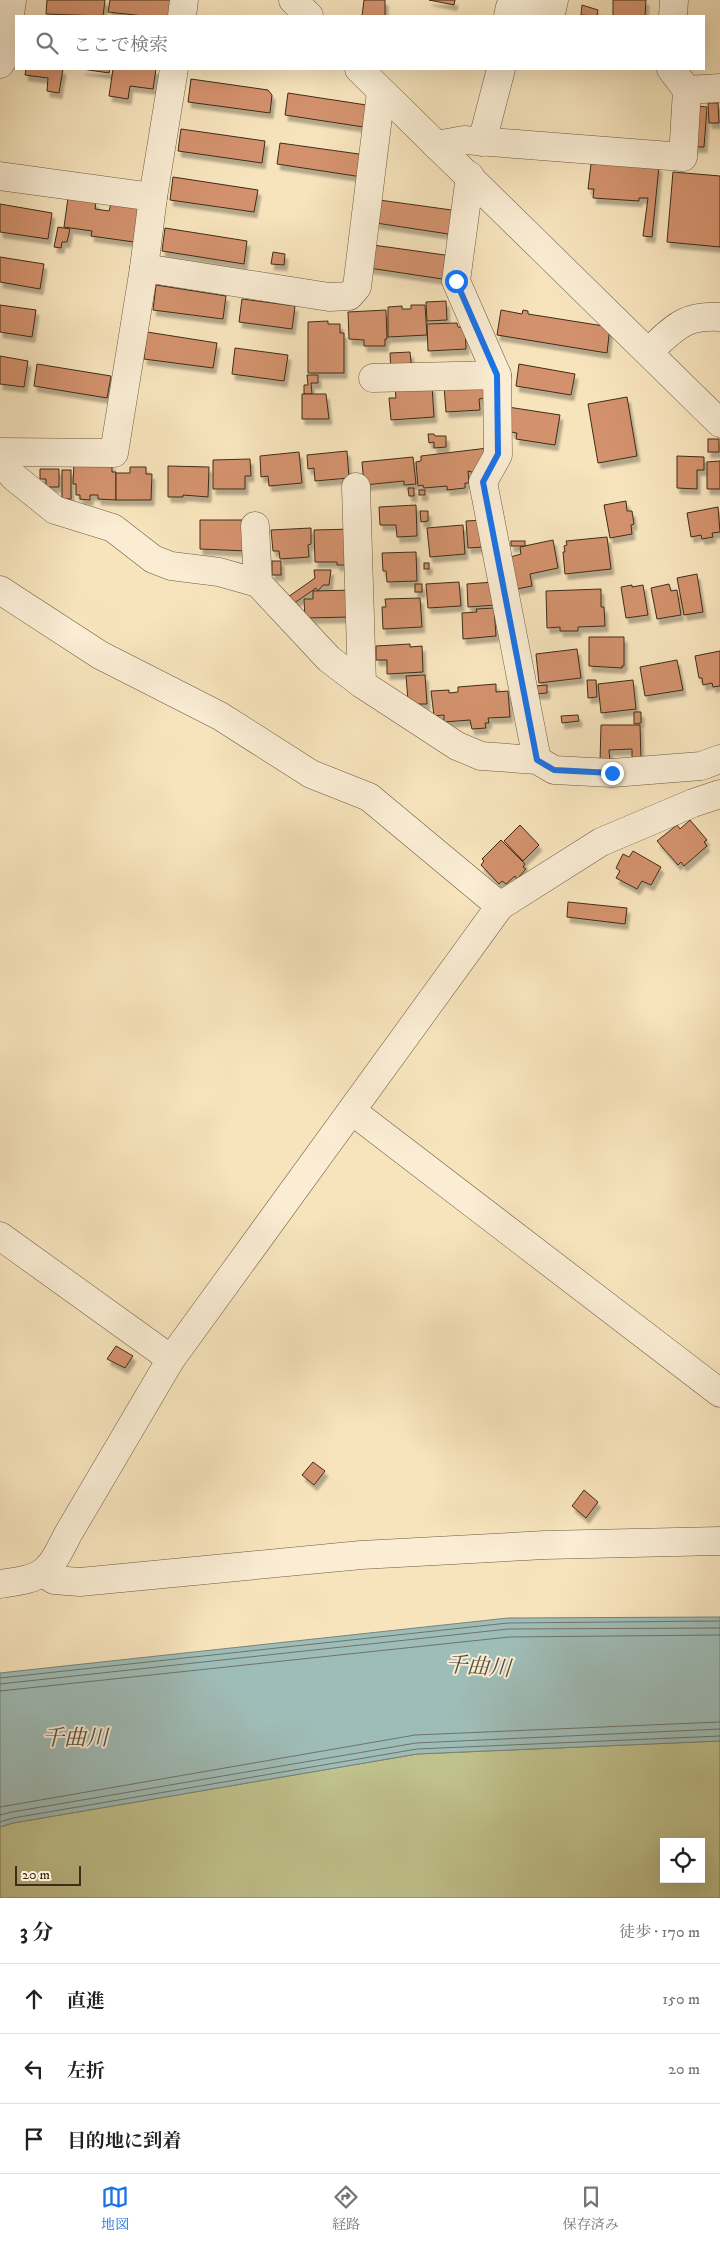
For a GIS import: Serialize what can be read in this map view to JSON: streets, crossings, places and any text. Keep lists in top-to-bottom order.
{
  "water": ["千曲川"],
  "scale_bar": "20 m",
  "page": {
    "search": "ここで検索",
    "scale": "20 m",
    "heading": ["3 分", "徒歩 · 170 m"],
    "list": [
      ["直進", "150 m"],
      ["左折", "20 m"],
      "目的地に到着"
    ],
    "nav": ["地図", "経路", "保存済み"]
  }
}
